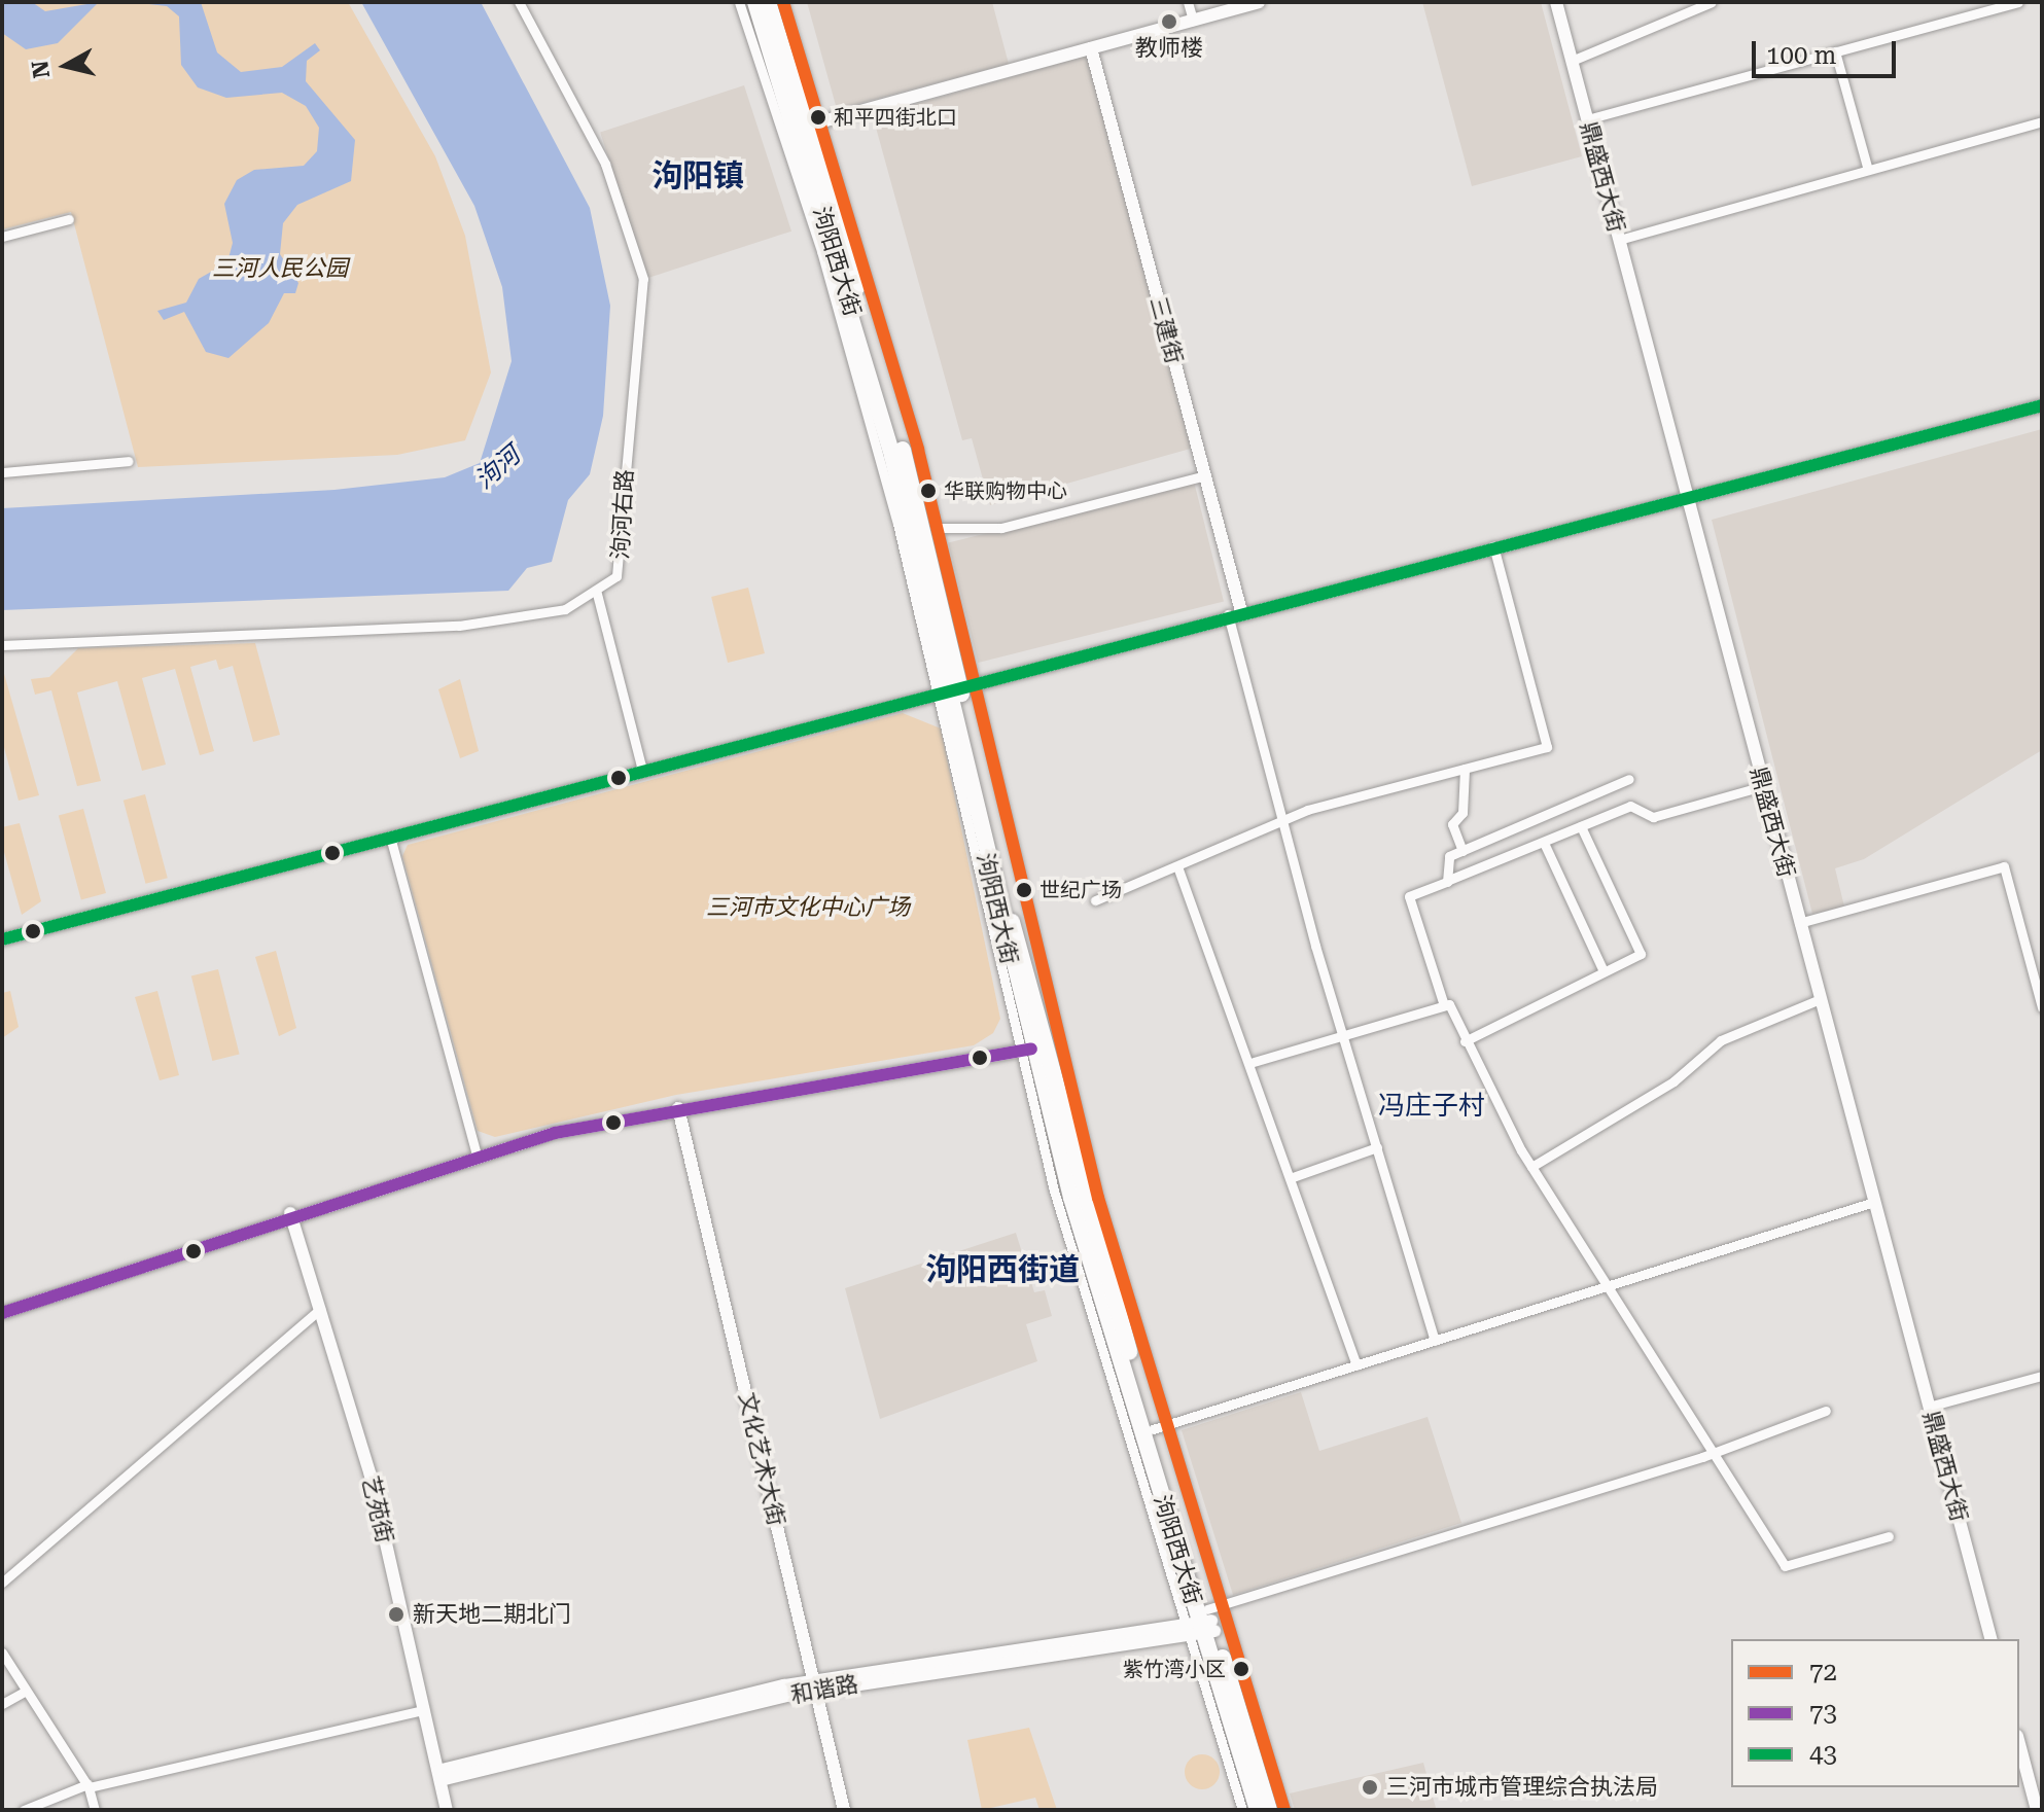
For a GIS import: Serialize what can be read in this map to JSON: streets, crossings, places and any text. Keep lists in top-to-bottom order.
{
  "streets": {
    "highway": ["泃阳西大街"],
    "street": [
      "鼎盛西大街",
      "三建街",
      "泃河右路",
      "文化艺术大街",
      "艺苑街",
      "和谐路"
    ]
  },
  "crossings": [
    ["泃阳西大街", "和谐路"],
    ["文化艺术大街", "和谐路"],
    ["艺苑街", "和谐路"]
  ],
  "districts": ["泃阳镇", "冯庄子村", "泃阳西街道"],
  "water": ["泃河"],
  "parks": ["三河人民公园", "三河市文化中心广场"],
  "places": [
    "教师楼",
    "和平四街北口",
    "华联购物中心",
    "世纪广场",
    "新天地二期北门",
    "紫竹湾小区",
    "三河市城市管理综合执法局"
  ],
  "lines": ["transit line 72", "transit line 43", "transit line 73"],
  "legend": ["72", "73", "43"],
  "scale_bar": "100 m",
  "north": "left"
}
